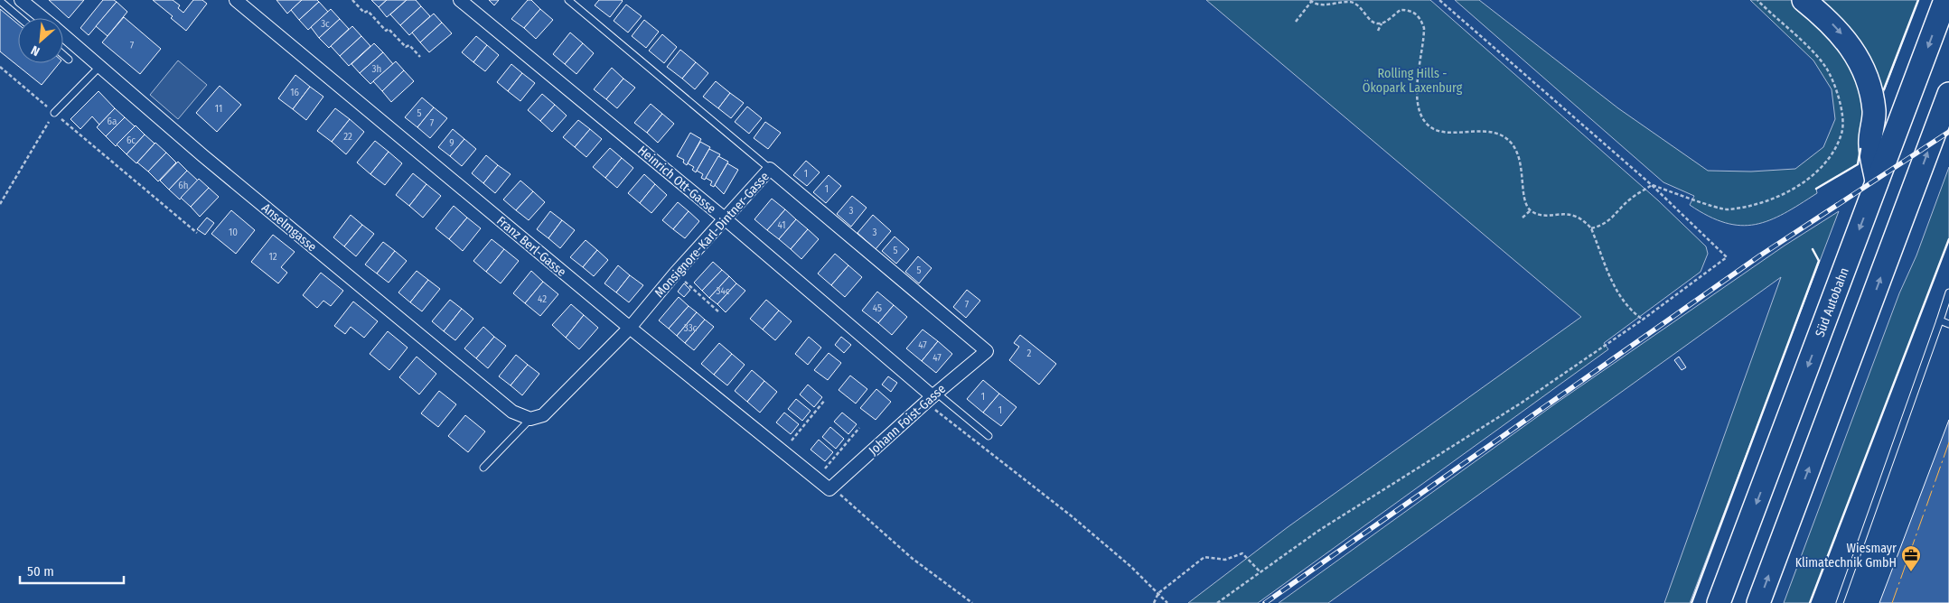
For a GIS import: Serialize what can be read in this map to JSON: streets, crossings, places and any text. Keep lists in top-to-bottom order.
{
  "streets": {
    "highway": ["Süd Autobahn"],
    "street": [
      "Heinrich Ott-Gasse",
      "Anselmgasse",
      "Monsignore-Karl-Dintner-Gasse",
      "Franz Berl-Gasse",
      "Johann Foist-Gasse"
    ]
  },
  "crossings": [
    ["Heinrich Ott-Gasse", "Monsignore-Karl-Dintner-Gasse"],
    ["Heinrich Ott-Gasse", "Johann Foist-Gasse"],
    ["Anselmgasse", "Monsignore-Karl-Dintner-Gasse"],
    ["Monsignore-Karl-Dintner-Gasse", "Franz Berl-Gasse"],
    ["Monsignore-Karl-Dintner-Gasse", "Johann Foist-Gasse"],
    ["Franz Berl-Gasse", "Johann Foist-Gasse"]
  ],
  "parks": ["Rolling Hills - Ökopark Laxenburg"],
  "places": {
    "office": ["Wiesmayr Klimatechnik GmbH"]
  },
  "house_numbers": [
    "3c",
    "7",
    "3h",
    "16",
    "11",
    "5",
    "6a",
    "7",
    "22",
    "6c",
    "9",
    "1",
    "6h",
    "1",
    "3",
    "41",
    "10",
    "3",
    "5",
    "12",
    "5",
    "34c",
    "42",
    "7",
    "45",
    "33c",
    "47",
    "2",
    "47",
    "1",
    "1"
  ],
  "scale_bar": "50 m",
  "north": "bottom left"
}
